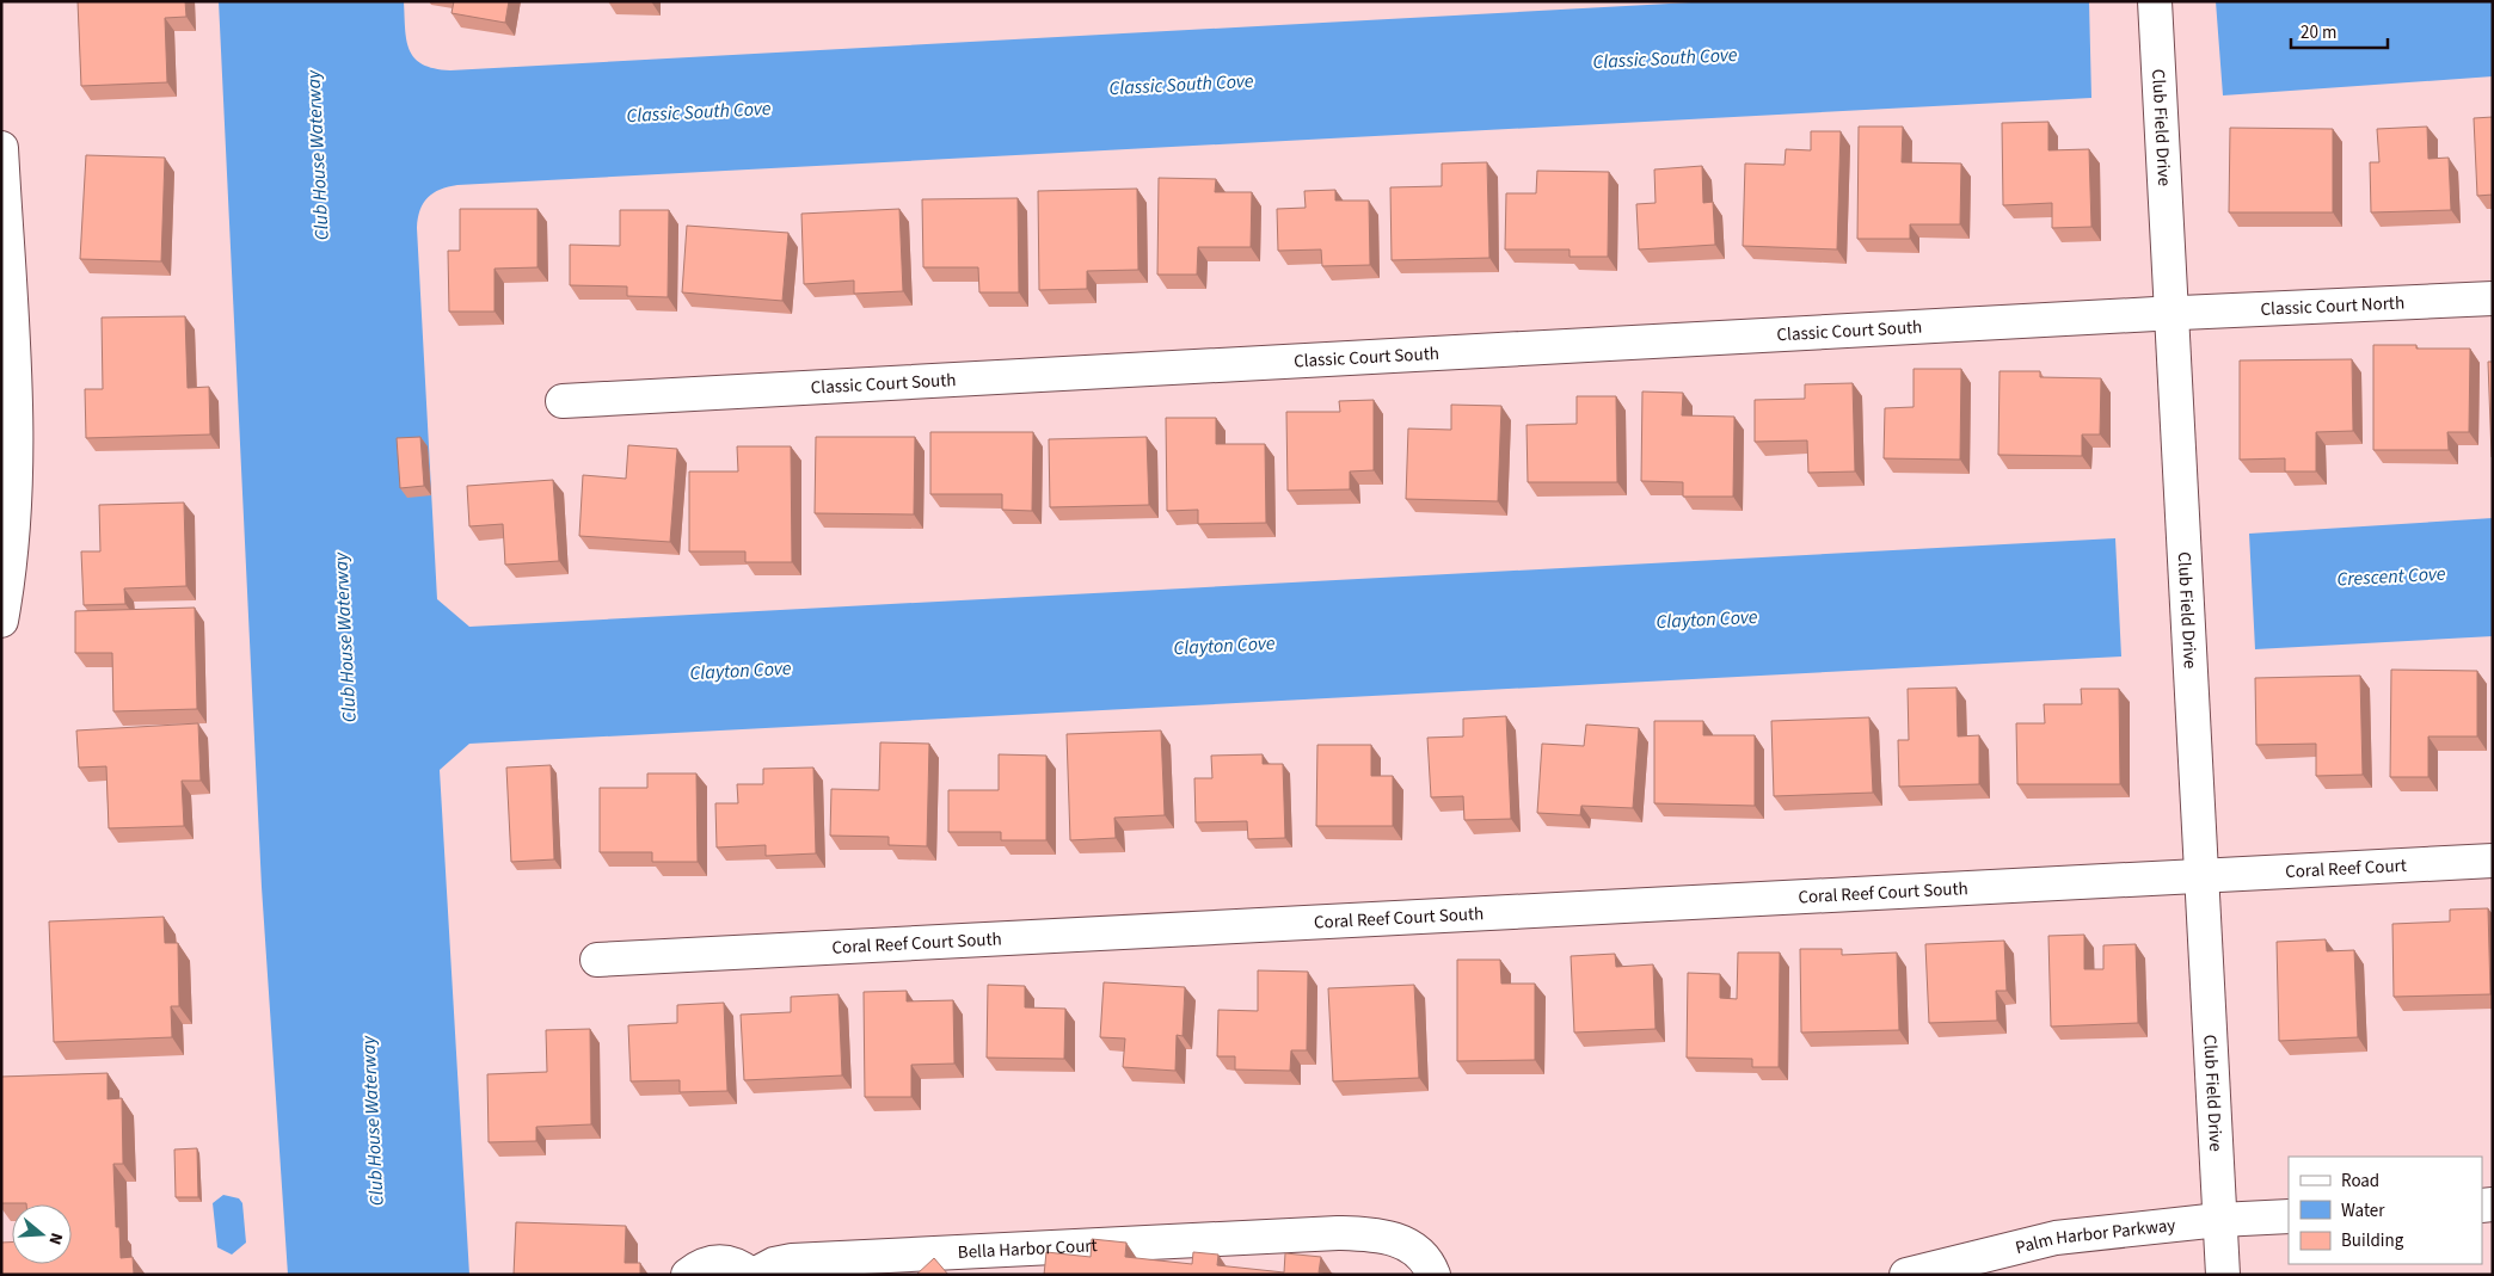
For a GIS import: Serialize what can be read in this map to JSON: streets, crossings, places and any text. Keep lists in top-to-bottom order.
{
  "streets": {
    "street": [
      "Club Field Drive",
      "Classic Court North",
      "Classic Court South",
      "Coral Reef Court",
      "Coral Reef Court South",
      "Palm Harbor Parkway",
      "Bella Harbor Court"
    ]
  },
  "crossings": [
    ["Club Field Drive", "Classic Court North"],
    ["Club Field Drive", "Classic Court South"],
    ["Club Field Drive", "Coral Reef Court"],
    ["Club Field Drive", "Coral Reef Court South"],
    ["Club Field Drive", "Palm Harbor Parkway"],
    ["Classic Court North", "Classic Court South"],
    ["Coral Reef Court", "Coral Reef Court South"]
  ],
  "water": [
    "Classic South Cove",
    "Club House Waterway",
    "Crescent Cove",
    "Clayton Cove"
  ],
  "legend": ["Road", "Water", "Building"],
  "scale_bar": "20 m",
  "north": "right"
}
